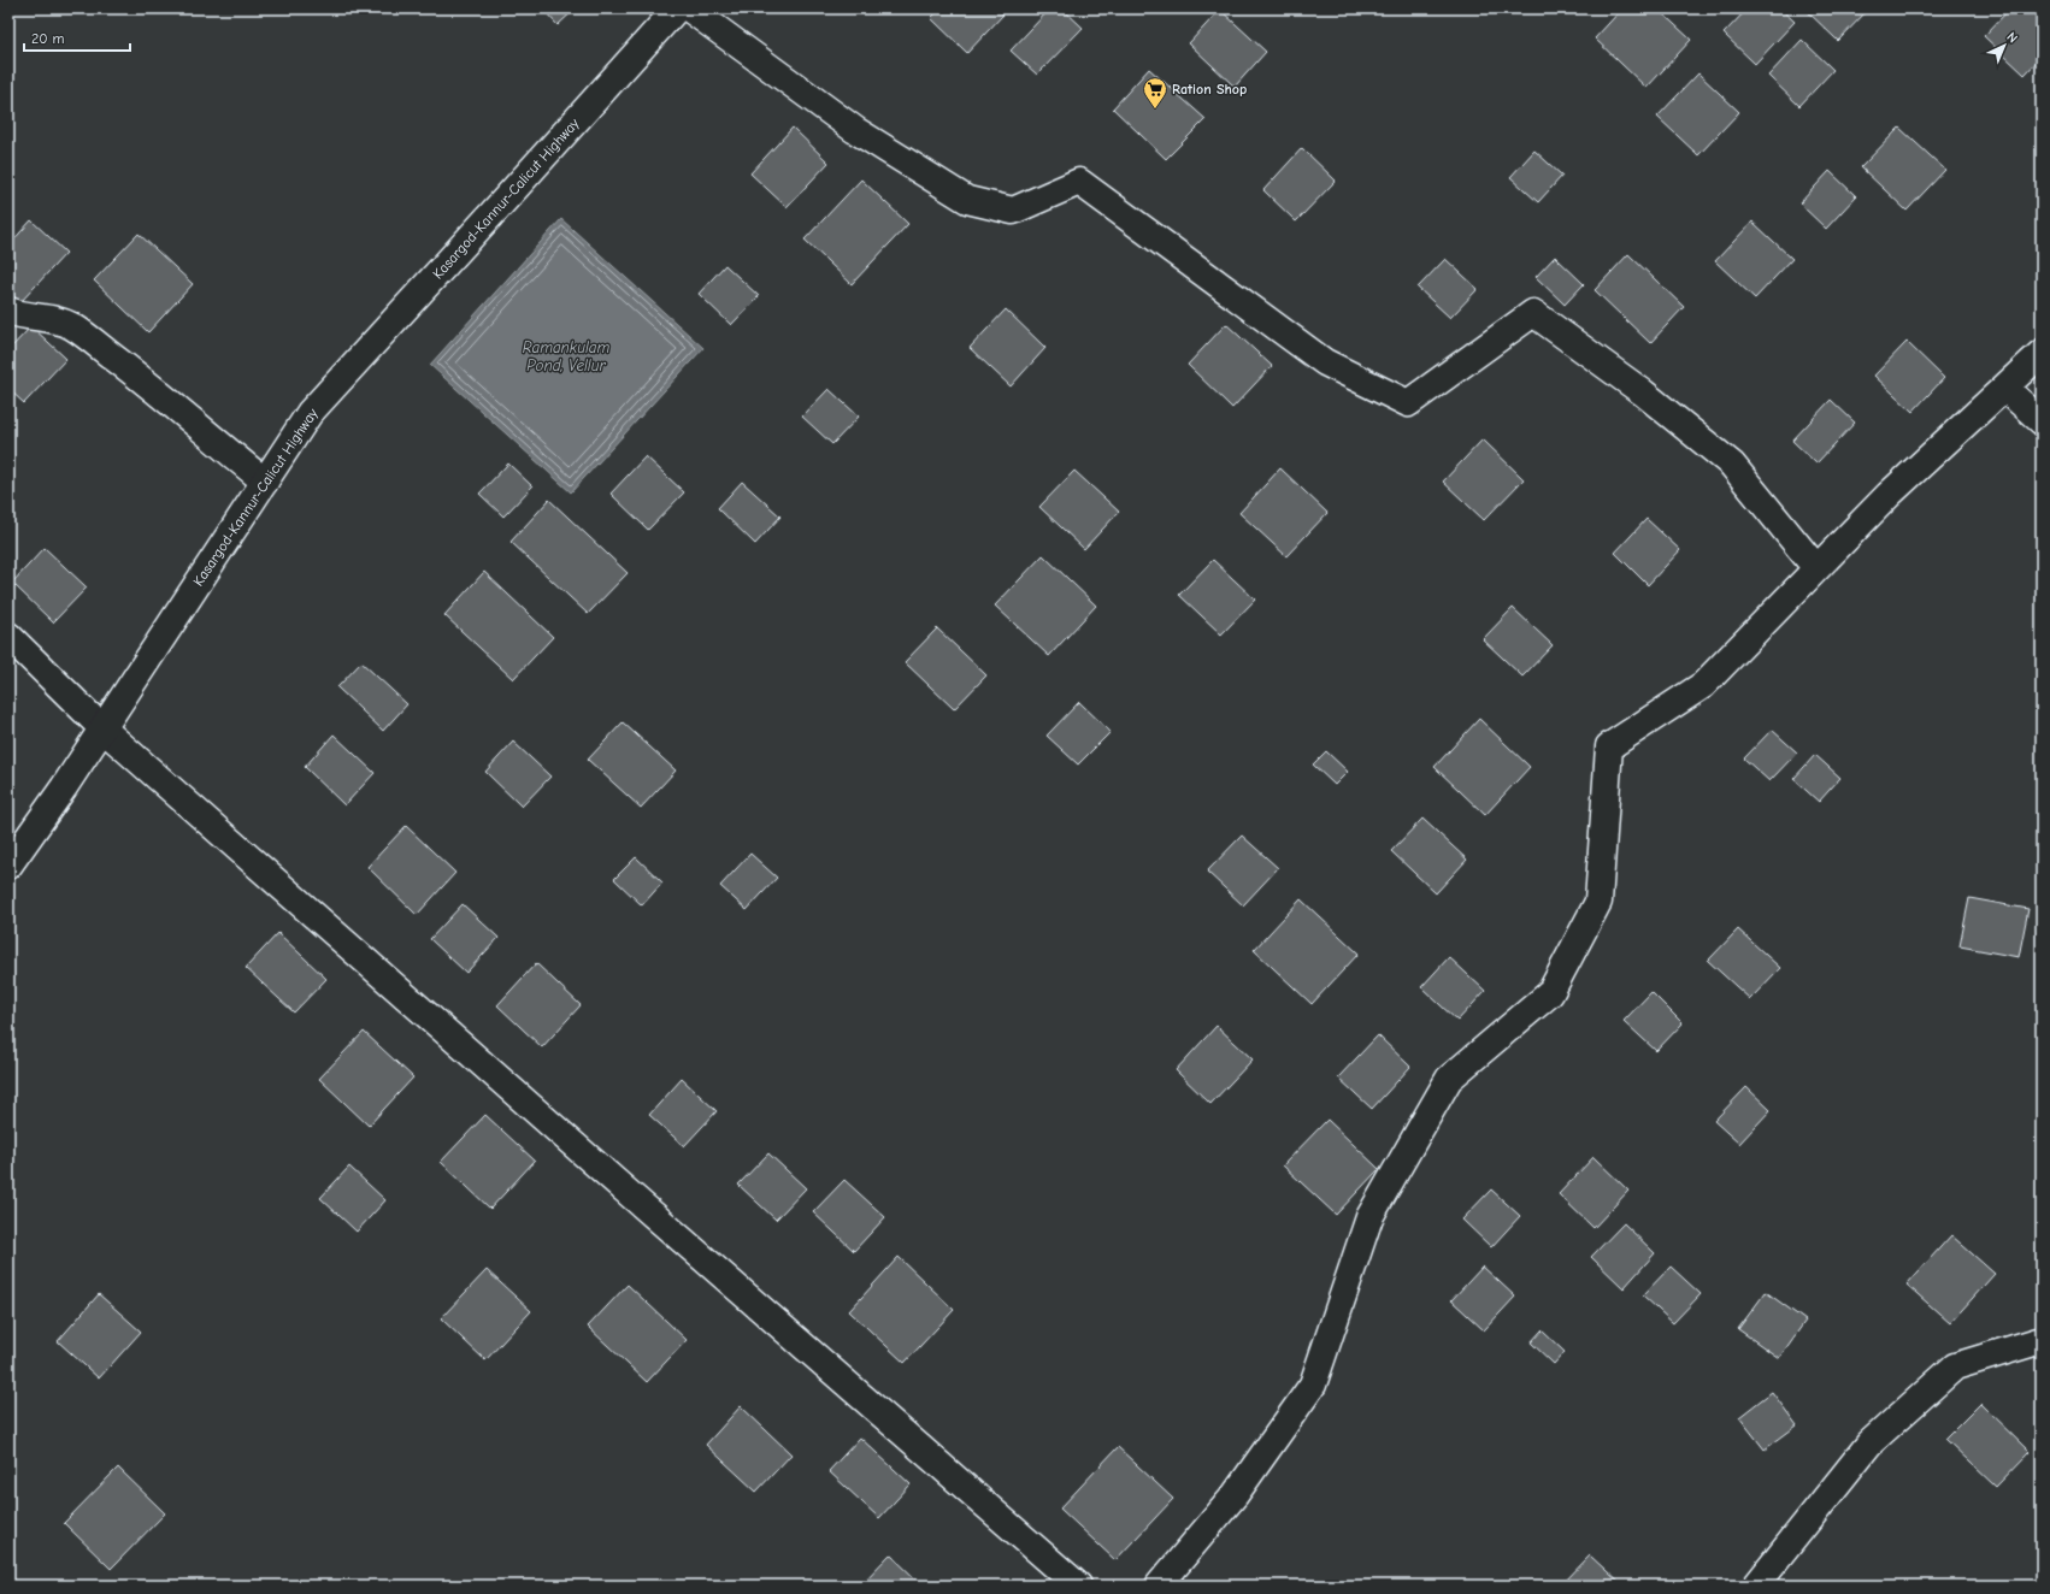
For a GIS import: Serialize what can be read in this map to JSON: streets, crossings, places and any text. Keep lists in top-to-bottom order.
{
  "streets": {
    "main road": ["Kasargod-Kannur-Calicut Highway"]
  },
  "water": ["Ramankulam Pond, Vellur"],
  "places": {
    "supermarket": ["Ration Shop"]
  },
  "scale_bar": "20 m",
  "north": "top right"
}
